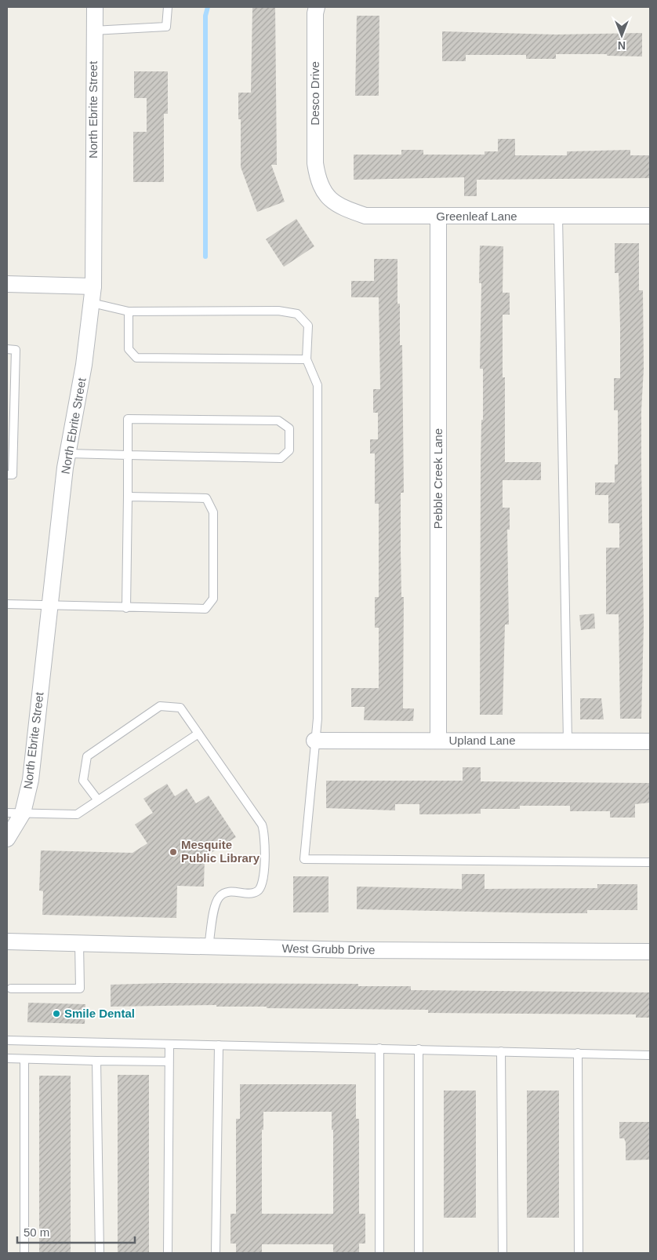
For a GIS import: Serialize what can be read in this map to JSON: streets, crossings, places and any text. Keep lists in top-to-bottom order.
{
  "streets": {
    "street": [
      "Desco Drive",
      "North Ebrite Street",
      "Greenleaf Lane",
      "Pebble Creek Lane",
      "Upland Lane",
      "West Grubb Drive"
    ]
  },
  "crossings": [
    ["Desco Drive", "Greenleaf Lane"],
    ["Greenleaf Lane", "Pebble Creek Lane"],
    ["Pebble Creek Lane", "Upland Lane"]
  ],
  "places": ["Mesquite Public Library", "Smile Dental"],
  "scale_bar": "50 m",
  "north": "bottom"
}
